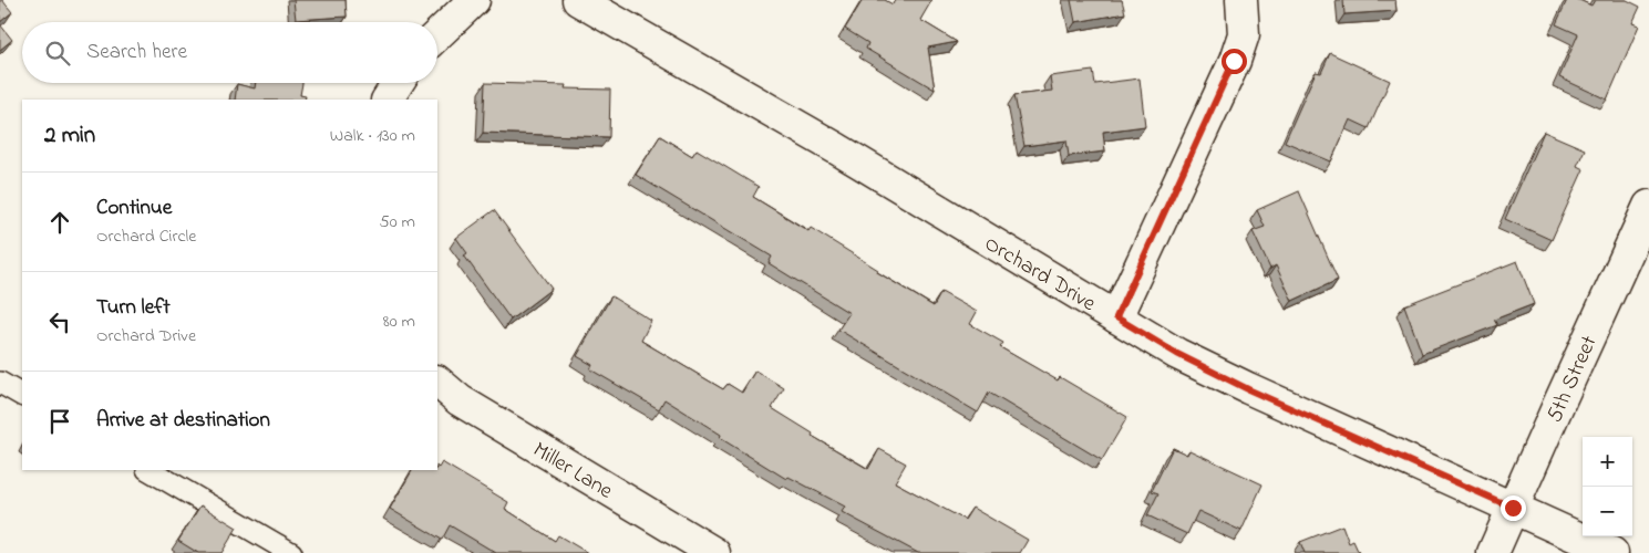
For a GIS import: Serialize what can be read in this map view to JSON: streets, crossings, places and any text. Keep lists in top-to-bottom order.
{
  "streets": {
    "street": ["Orchard Drive", "5th Street", "Miller Lane"]
  },
  "crossings": [
    ["Orchard Drive", "5th Street"]
  ],
  "page": {
    "search": "Search here",
    "heading": ["2 min", "Walk · 130 m"],
    "list": [
      ["Continue", "Orchard Circle", "50 m"],
      ["Turn left", "Orchard Drive", "80 m"],
      "Arrive at destination"
    ],
    "map_buttons": ["+", "−"]
  }
}
